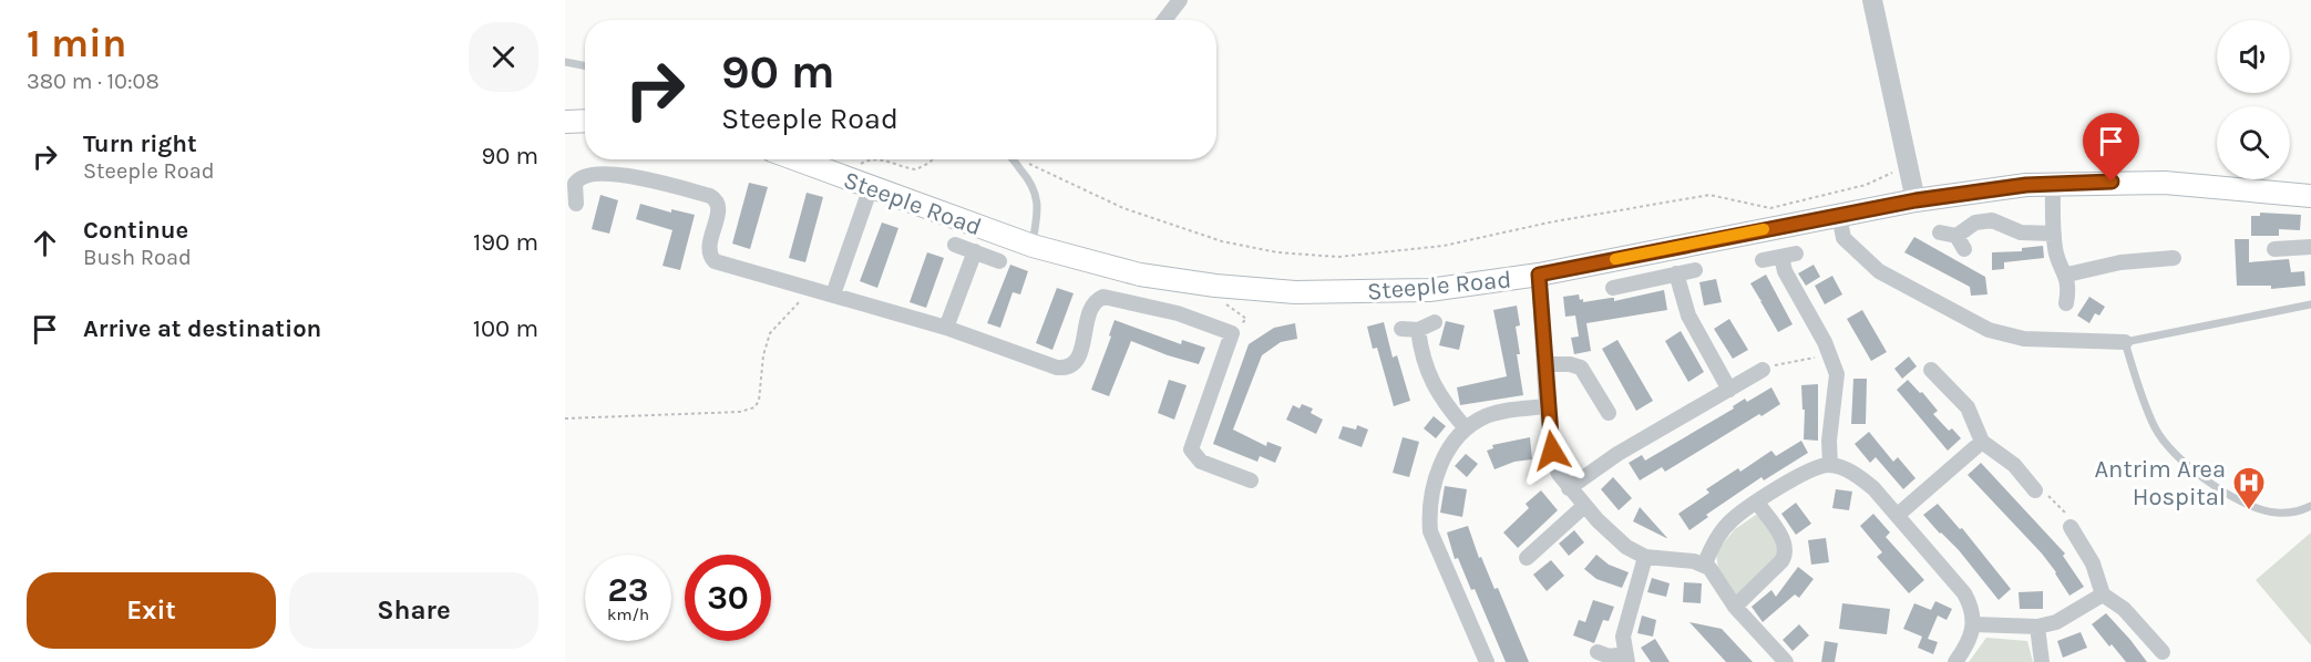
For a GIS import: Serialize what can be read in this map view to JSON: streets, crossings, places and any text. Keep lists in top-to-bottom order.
{
  "streets": {
    "main road": ["Steeple Road"]
  },
  "places": {
    "hospital": ["Antrim Area Hospital"]
  },
  "page": {
    "heading": ["1 min", "380 m · 10:08"],
    "turn": ["90 m", "Steeple Road"],
    "list": [
      {
        "name": "Turn right",
        "note": "Steeple Road",
        "value": "90 m"
      },
      {
        "name": "Continue",
        "note": "Bush Road",
        "value": "190 m"
      },
      {
        "name": "Arrive at destination",
        "value": "100 m"
      }
    ],
    "speed": "23 km/h",
    "limit": "30",
    "buttons": ["Exit", "Share"]
  }
}
